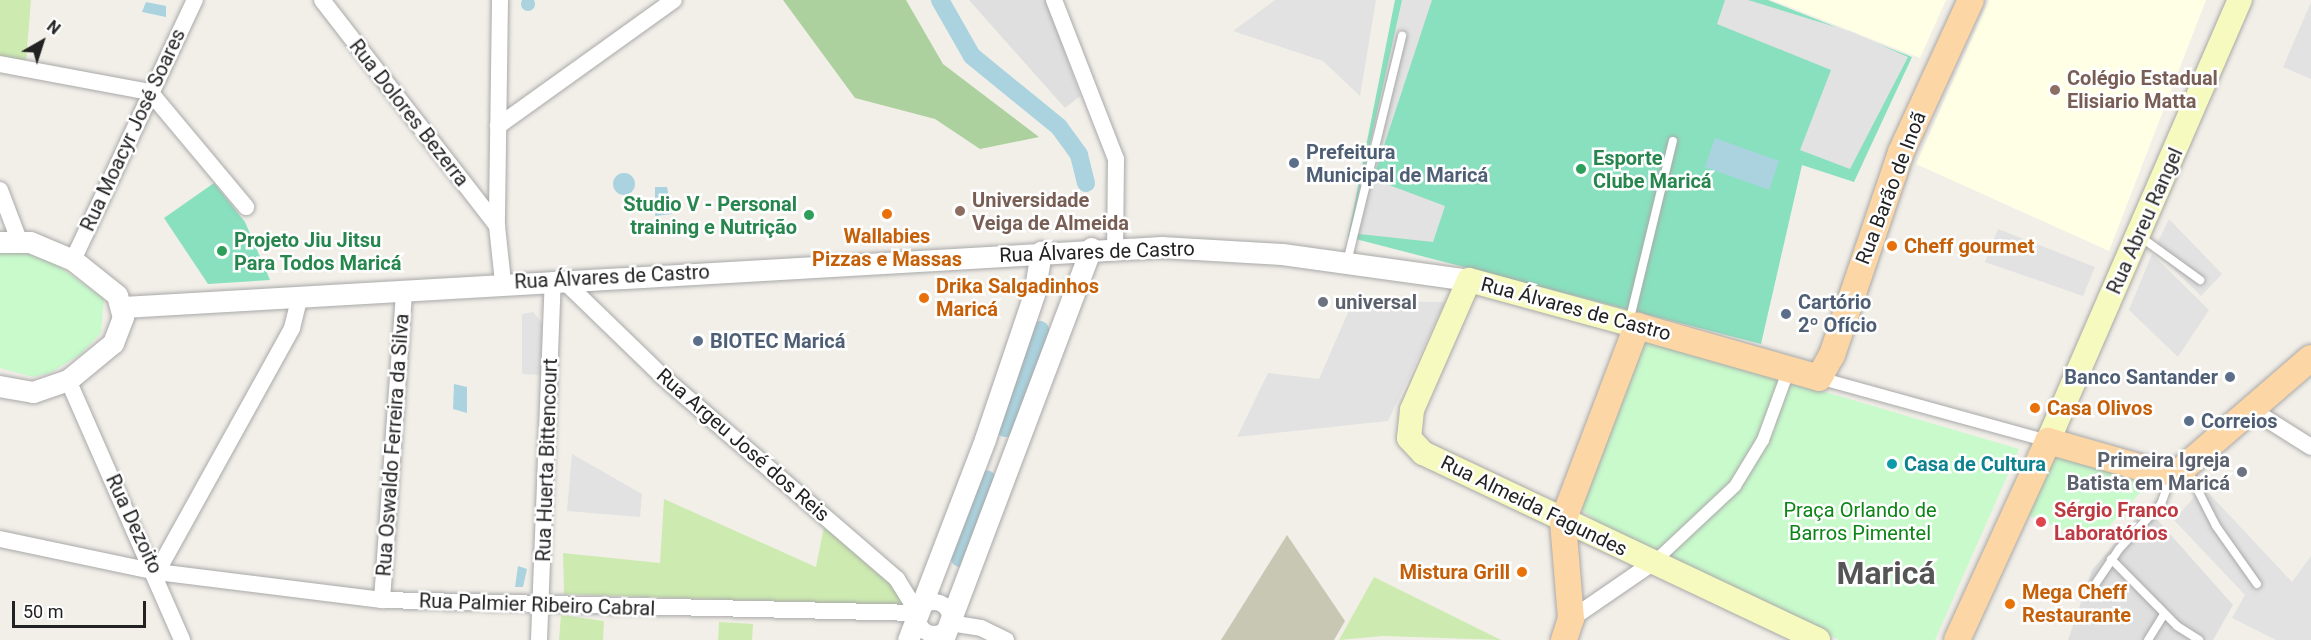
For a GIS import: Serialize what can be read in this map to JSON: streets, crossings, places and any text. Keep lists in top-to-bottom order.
{
  "streets": {
    "main road": [
      "Rua Barão de Inoã",
      "Rua Abreu Rangel",
      "Rua Álvares de Castro",
      "Rua Almeida Fagundes"
    ],
    "street": [
      "Rua Dolores Bezerra",
      "Rua Moacyr José Soares",
      "Rua Oswaldo Ferreira da Silva",
      "Rua Argeu José dos Reis",
      "Rua Huerta Bittencourt",
      "Rua Dezoito",
      "Rua Palmier Ribeiro Cabral"
    ]
  },
  "crossings": [
    ["Rua Barão de Inoã", "Rua Álvares de Castro"],
    ["Rua Abreu Rangel", "Rua Álvares de Castro"],
    ["Rua Álvares de Castro", "Rua Oswaldo Ferreira da Silva"],
    ["Rua Álvares de Castro", "Rua Argeu José dos Reis"],
    ["Rua Álvares de Castro", "Rua Huerta Bittencourt"],
    ["Rua Álvares de Castro", "Rua Almeida Fagundes"],
    ["Rua Oswaldo Ferreira da Silva", "Rua Palmier Ribeiro Cabral"],
    ["Rua Argeu José dos Reis", "Rua Huerta Bittencourt"],
    ["Rua Argeu José dos Reis", "Rua Palmier Ribeiro Cabral"],
    ["Rua Huerta Bittencourt", "Rua Palmier Ribeiro Cabral"],
    ["Rua Dezoito", "Rua Palmier Ribeiro Cabral"]
  ],
  "districts": ["Maricá"],
  "parks": ["Praça Orlando de Barros Pimentel"],
  "places": [
    "Colégio Estadual Elisiario Matta",
    "Prefeitura Municipal de Maricá",
    "Esporte Clube Maricá",
    "Universidade Veiga de Almeida",
    "Wallabies Pizzas e Massas",
    "Studio V - Personal training e Nutrição",
    "Cheff gourmet",
    "Projeto Jiu Jitsu Para Todos Maricá",
    "Drika Salgadinhos Maricá",
    "universal",
    "Cartório 2º Ofício",
    "BIOTEC Maricá",
    "Banco Santander",
    "Casa Olivos",
    "Correios",
    "Casa de Cultura",
    "Primeira Igreja Batista em Maricá",
    "Sérgio Franco Laboratórios",
    "Mistura Grill",
    "Mega Cheff Restaurante"
  ],
  "scale_bar": "50 m",
  "north": "top right"
}
